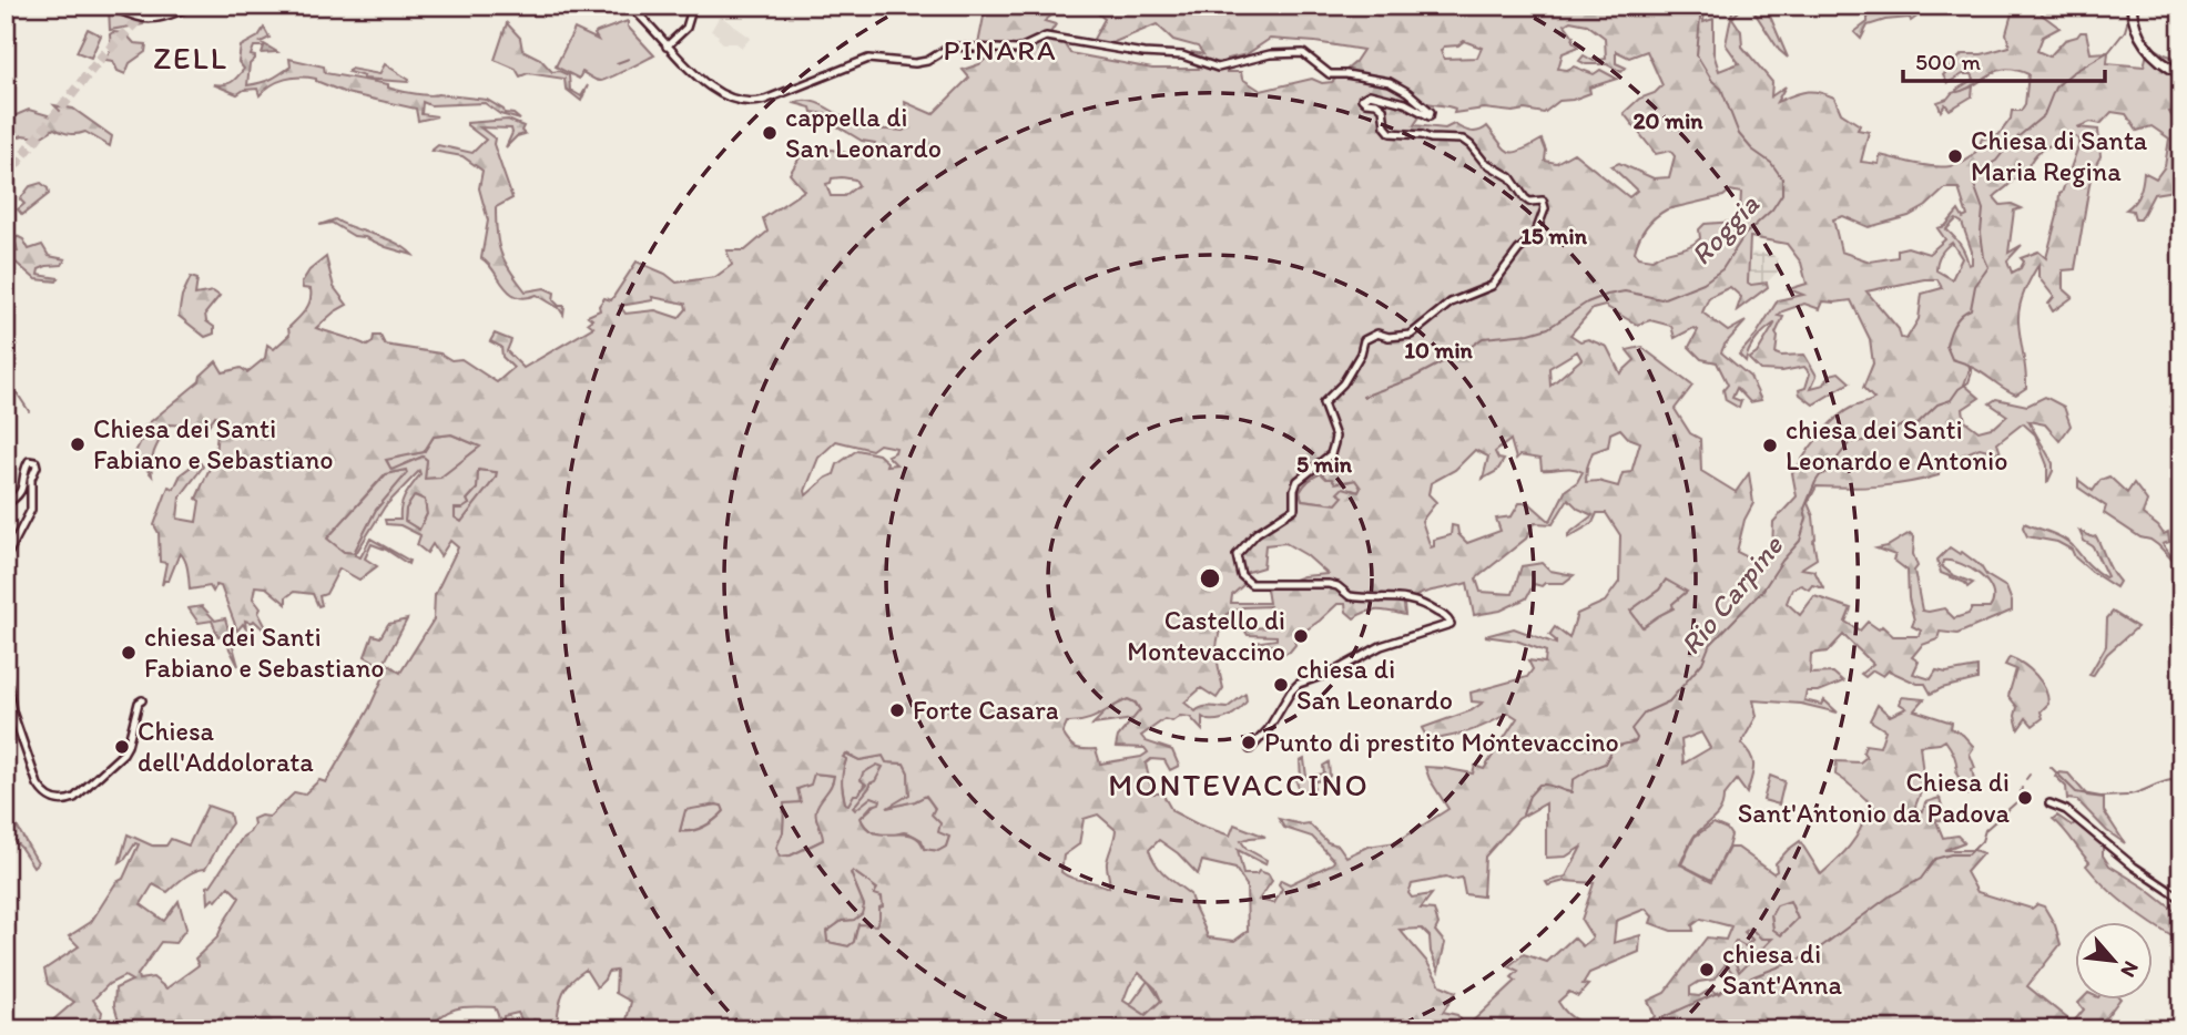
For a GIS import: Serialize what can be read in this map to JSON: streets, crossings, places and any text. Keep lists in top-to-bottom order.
{
  "districts": ["PINARA", "ZELL", "MONTEVACCINO"],
  "water": ["Roggia", "Rio Carpine"],
  "places": [
    "cappella di San Leonardo",
    "Chiesa di Santa Maria Regina",
    "Chiesa dei Santi Fabiano e Sebastiano",
    "chiesa dei Santi Leonardo e Antonio",
    "Castello di Montevaccino",
    "chiesa dei Santi Fabiano e Sebastiano",
    "chiesa di San Leonardo",
    "Forte Casara",
    "Punto di prestito Montevaccino",
    "Chiesa dell'Addolorata",
    "Chiesa di Sant'Antonio da Padova",
    "chiesa di Sant'Anna"
  ],
  "scale_bar": "500 m",
  "north": "bottom right",
  "rings": [
    "20 min",
    "15 min",
    "10 min",
    "5 min"
  ]
}
